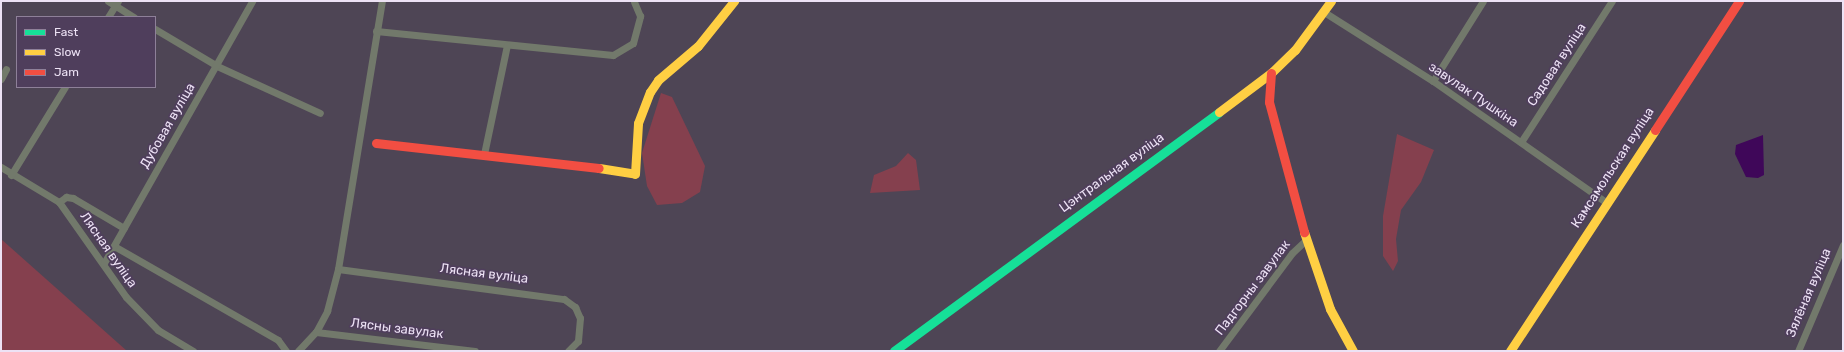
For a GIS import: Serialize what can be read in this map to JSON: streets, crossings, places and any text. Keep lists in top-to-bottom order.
{
  "streets": {
    "street": [
      "Садовая вуліца",
      "завулак Пушкіна",
      "Дубовая вуліца",
      "Камсамольская вуліца",
      "Цэнтральная вуліца",
      "Лясная вуліца",
      "Падгорны завулак",
      "Зялёная вуліца",
      "Лясны завулак"
    ]
  },
  "crossings": [
    ["Садовая вуліца", "завулак Пушкіна"],
    ["завулак Пушкіна", "Камсамольская вуліца"],
    ["завулак Пушкіна", "Цэнтральная вуліца"],
    ["Дубовая вуліца", "Лясная вуліца"]
  ],
  "legend": ["Fast", "Slow", "Jam"]
}
